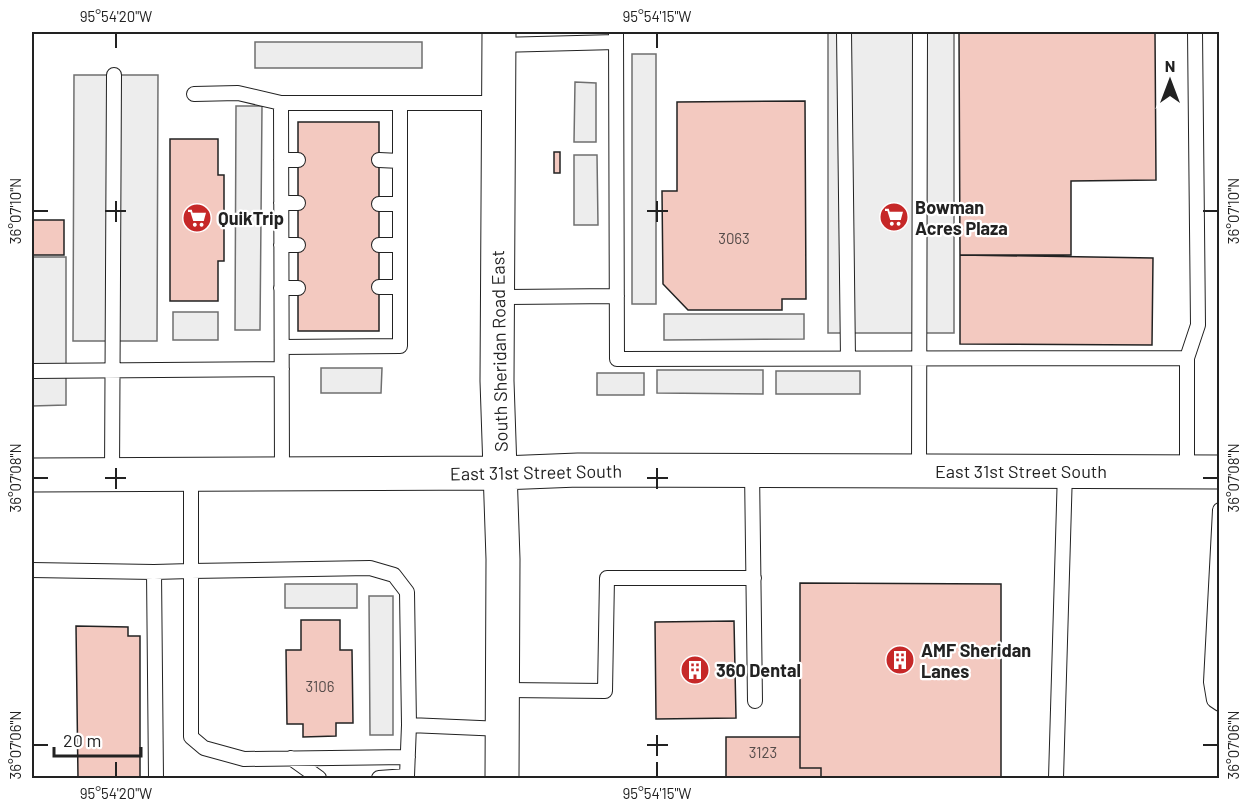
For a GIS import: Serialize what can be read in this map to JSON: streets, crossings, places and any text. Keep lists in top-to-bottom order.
{
  "streets": {
    "main road": ["South Sheridan Road East", "East 31st Street South"]
  },
  "crossings": [
    ["South Sheridan Road East", "East 31st Street South"]
  ],
  "places": {
    "supermarket": ["Bowman Acres Plaza", "QuikTrip"],
    "building": ["AMF Sheridan Lanes", "360 Dental"]
  },
  "house_numbers": ["3063", "3106", "3123"],
  "scale_bar": "20 m",
  "north": "top",
  "coordinates": [
    "95°54'20\"W",
    "95°54'15\"W",
    "36°07'10\"N",
    "36°07'08\"N",
    "36°07'06\"N"
  ]
}
